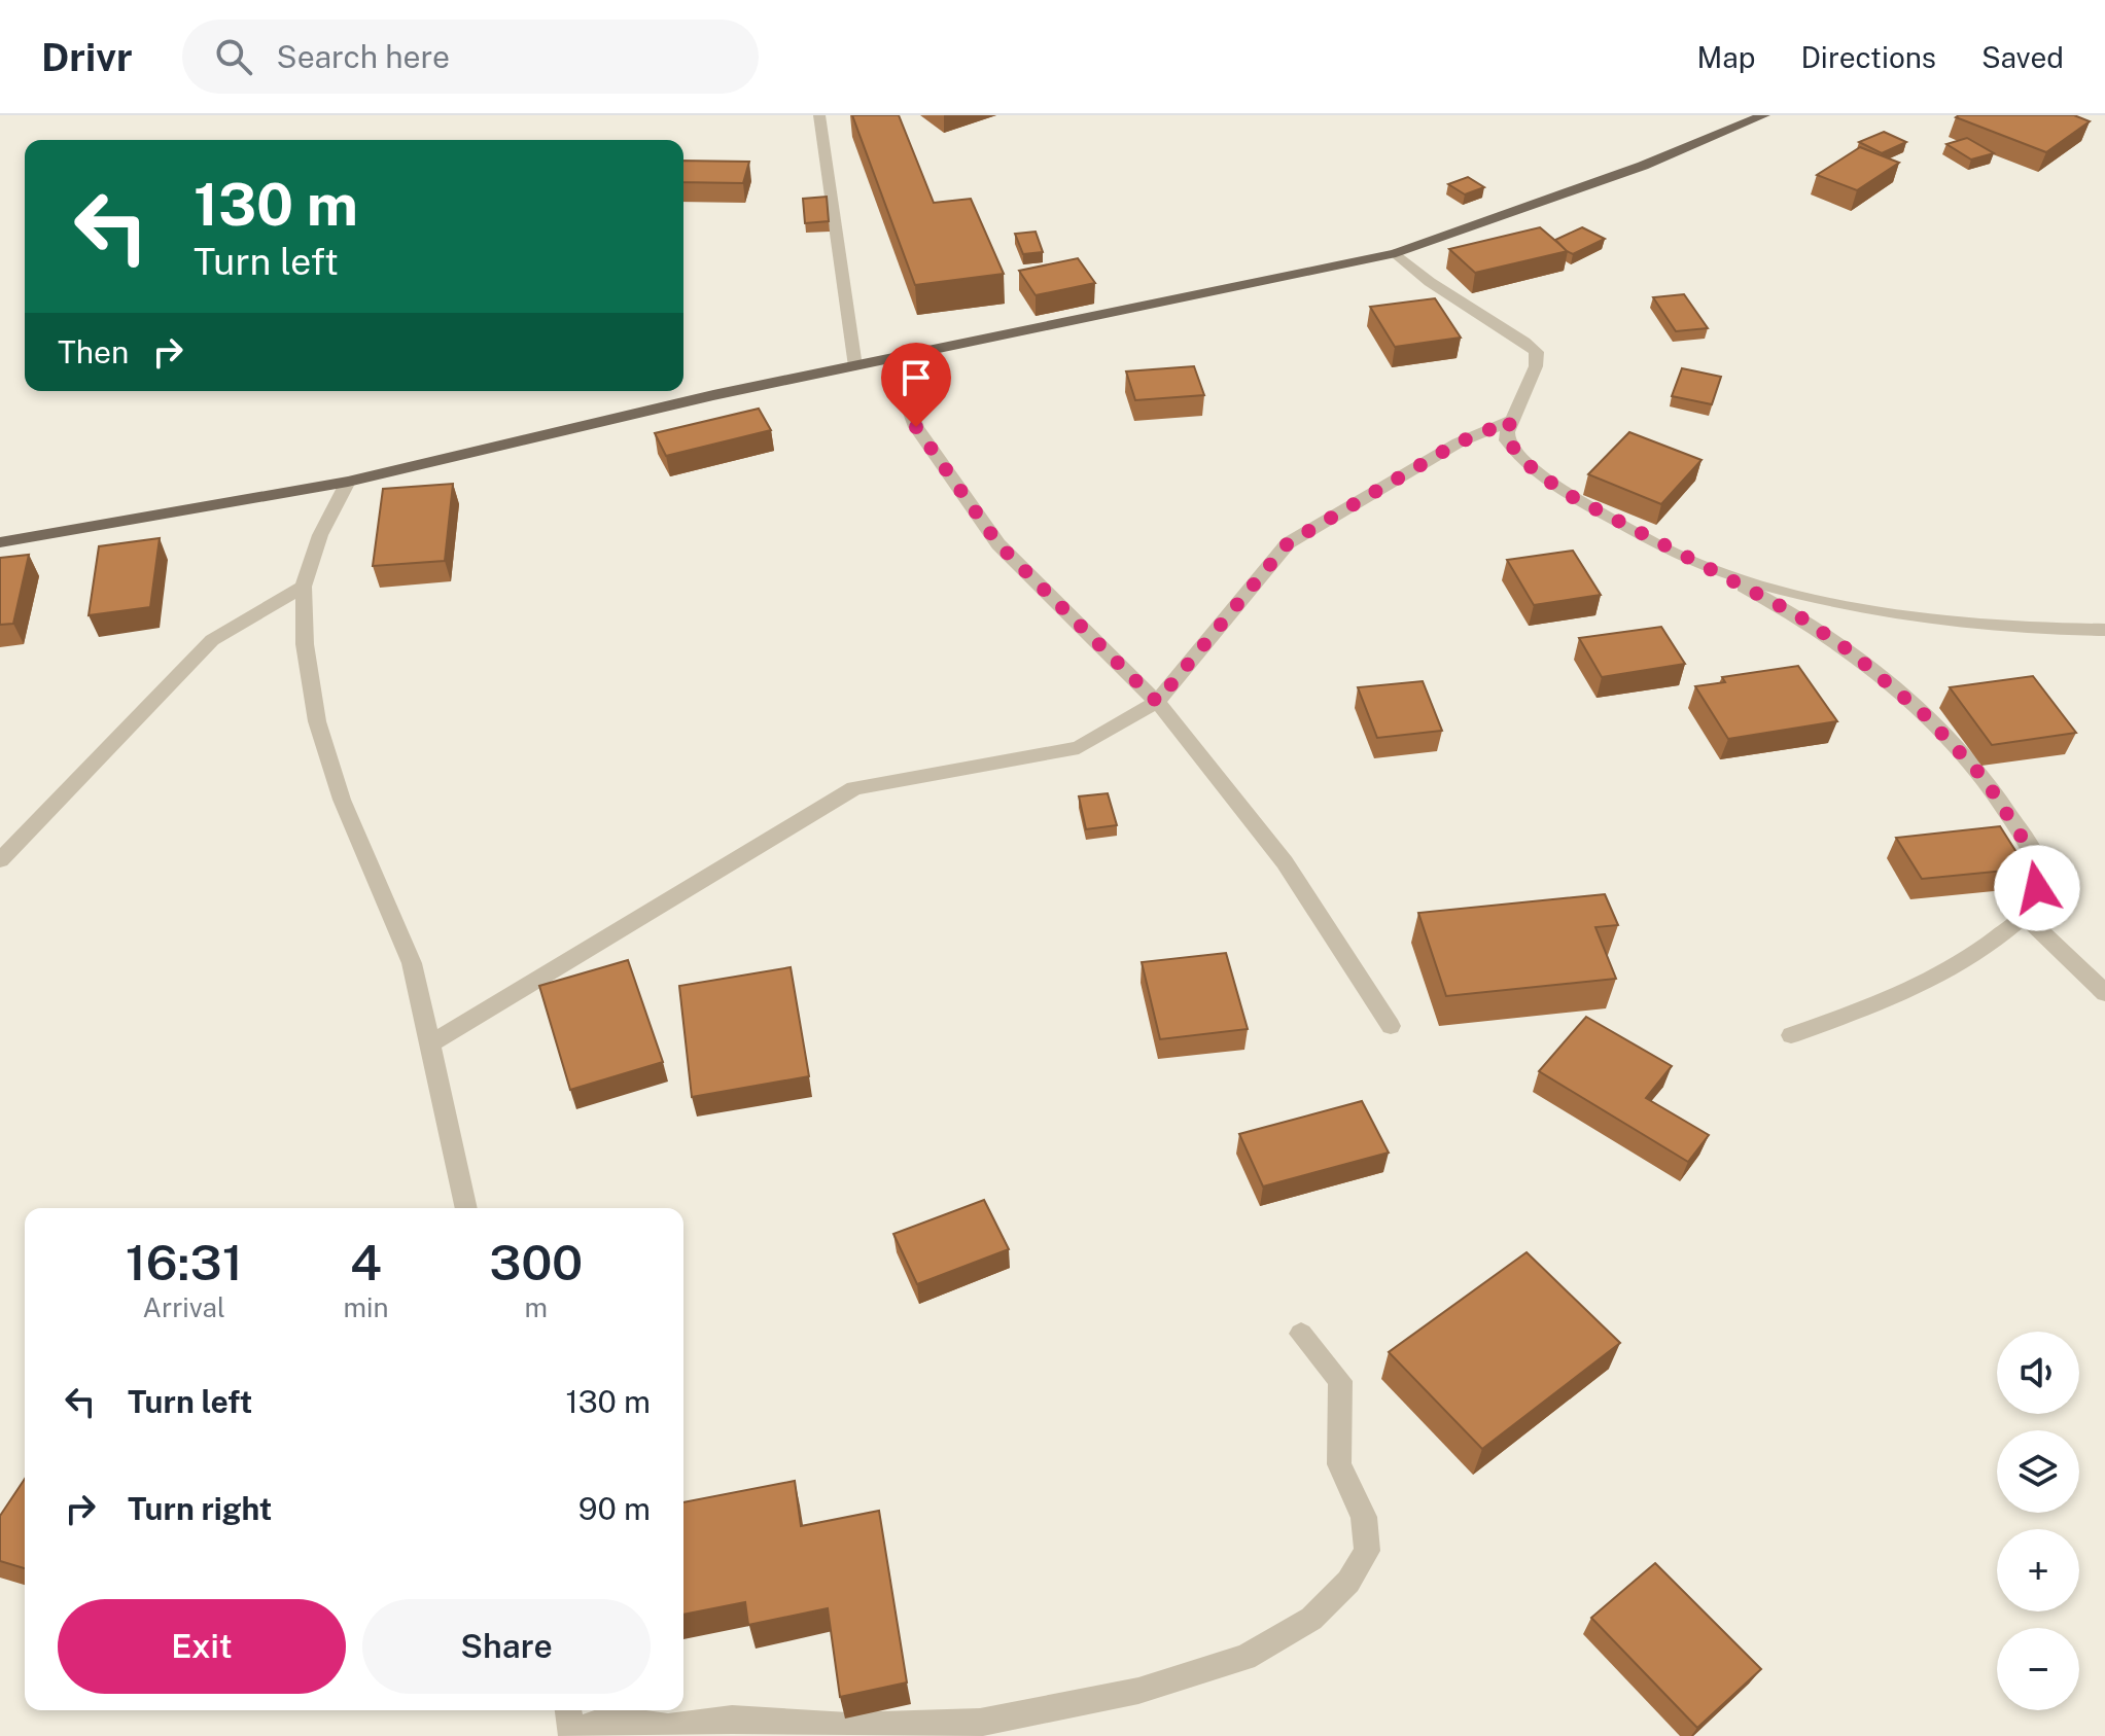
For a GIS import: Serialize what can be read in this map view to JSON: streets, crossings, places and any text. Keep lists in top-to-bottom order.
{
  "page": {
    "header": "Drivr",
    "search": "Search here",
    "nav": ["Map", "Directions", "Saved"],
    "turn": ["130 m", "Turn left"],
    "then": "Then",
    "eta": [
      "16:31",
      "Arrival",
      "4",
      "min",
      "300",
      "m"
    ],
    "map_buttons": ["+", "−"],
    "list": [
      {
        "name": "Turn left",
        "value": "130 m"
      },
      {
        "name": "Turn right",
        "value": "90 m"
      }
    ],
    "buttons": ["Exit", "Share"]
  }
}
